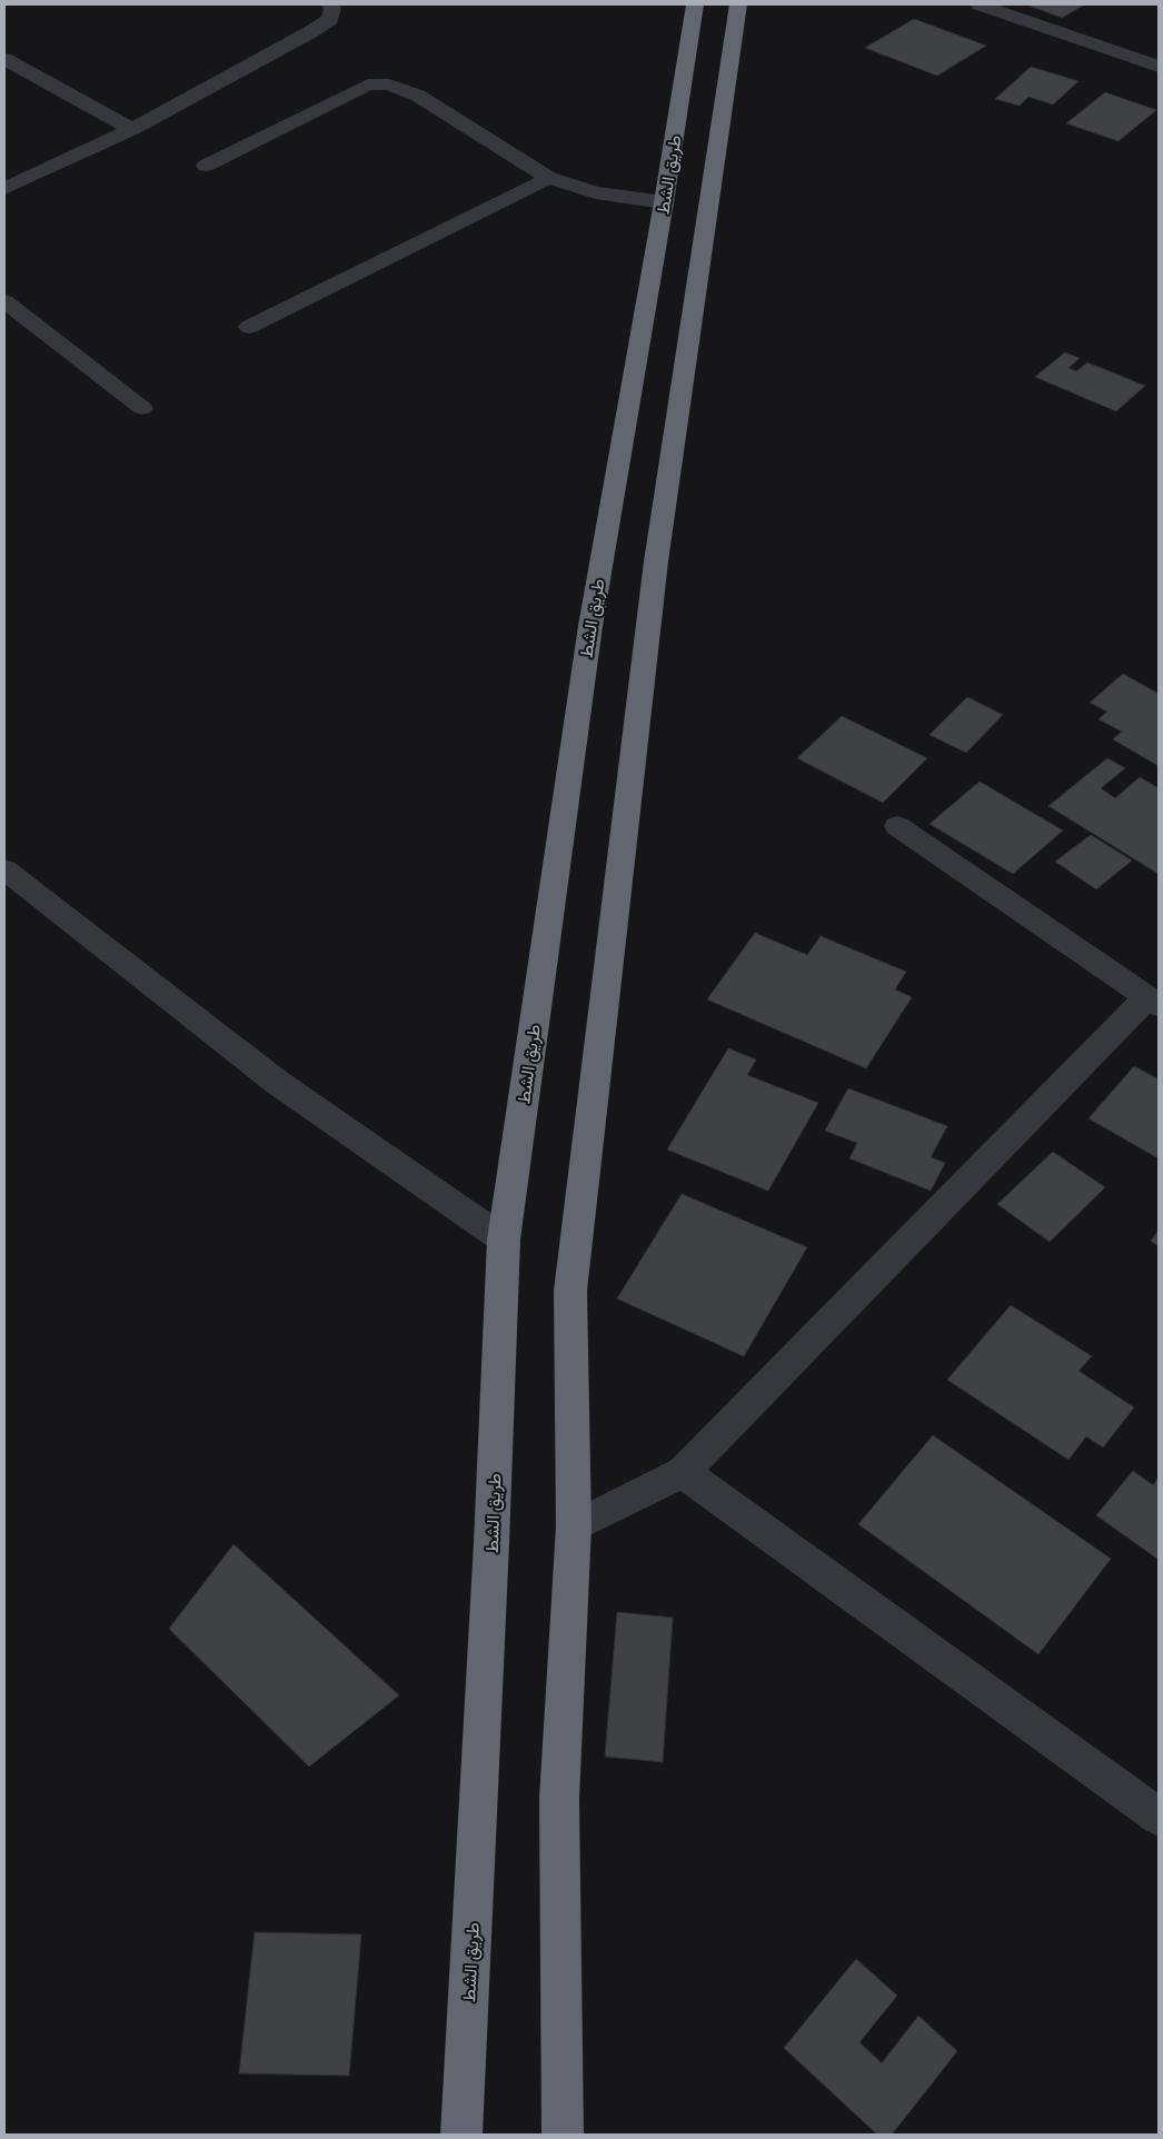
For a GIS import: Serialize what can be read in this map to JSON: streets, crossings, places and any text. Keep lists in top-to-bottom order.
{
  "streets": {
    "highway": ["طريق الشط"]
  }
}
